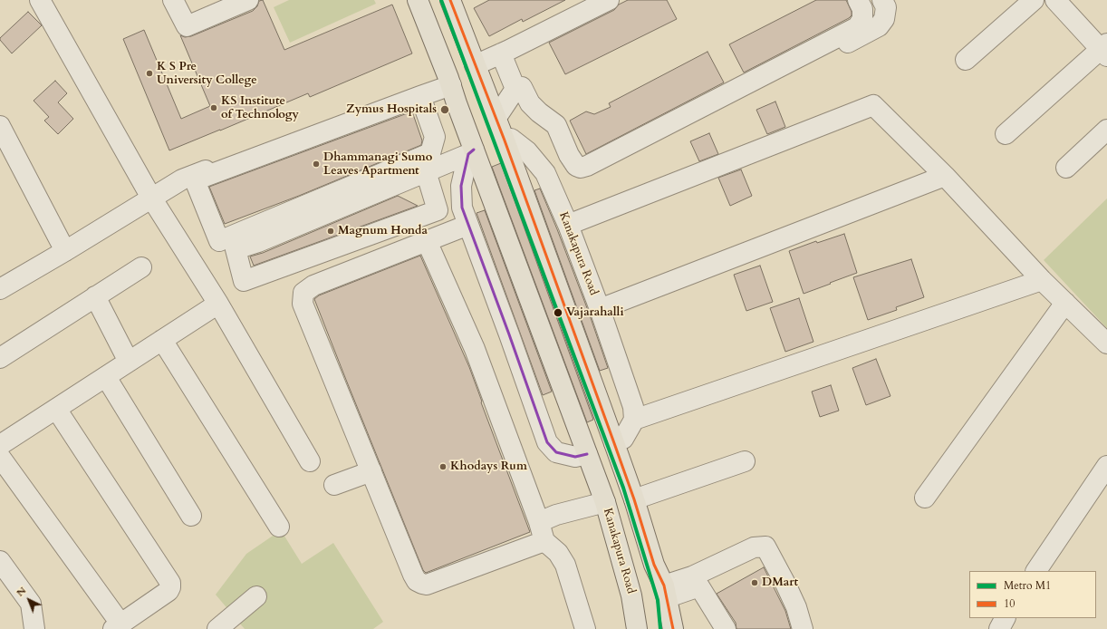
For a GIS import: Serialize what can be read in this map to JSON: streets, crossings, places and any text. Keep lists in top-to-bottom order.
{
  "streets": {
    "highway": ["Kanakapura Road"]
  },
  "places": [
    "K S Pre University College",
    "KS Institute of Technology",
    "Zymus Hospitals",
    "Dhammanagi Sumo Leaves Apartment",
    "Magnum Honda",
    "Vajarahalli",
    "Khodays Rum",
    "DMart"
  ],
  "lines": ["metro line M1", "transit line 10"],
  "legend": ["Metro M1", "10"],
  "north": "top left"
}
